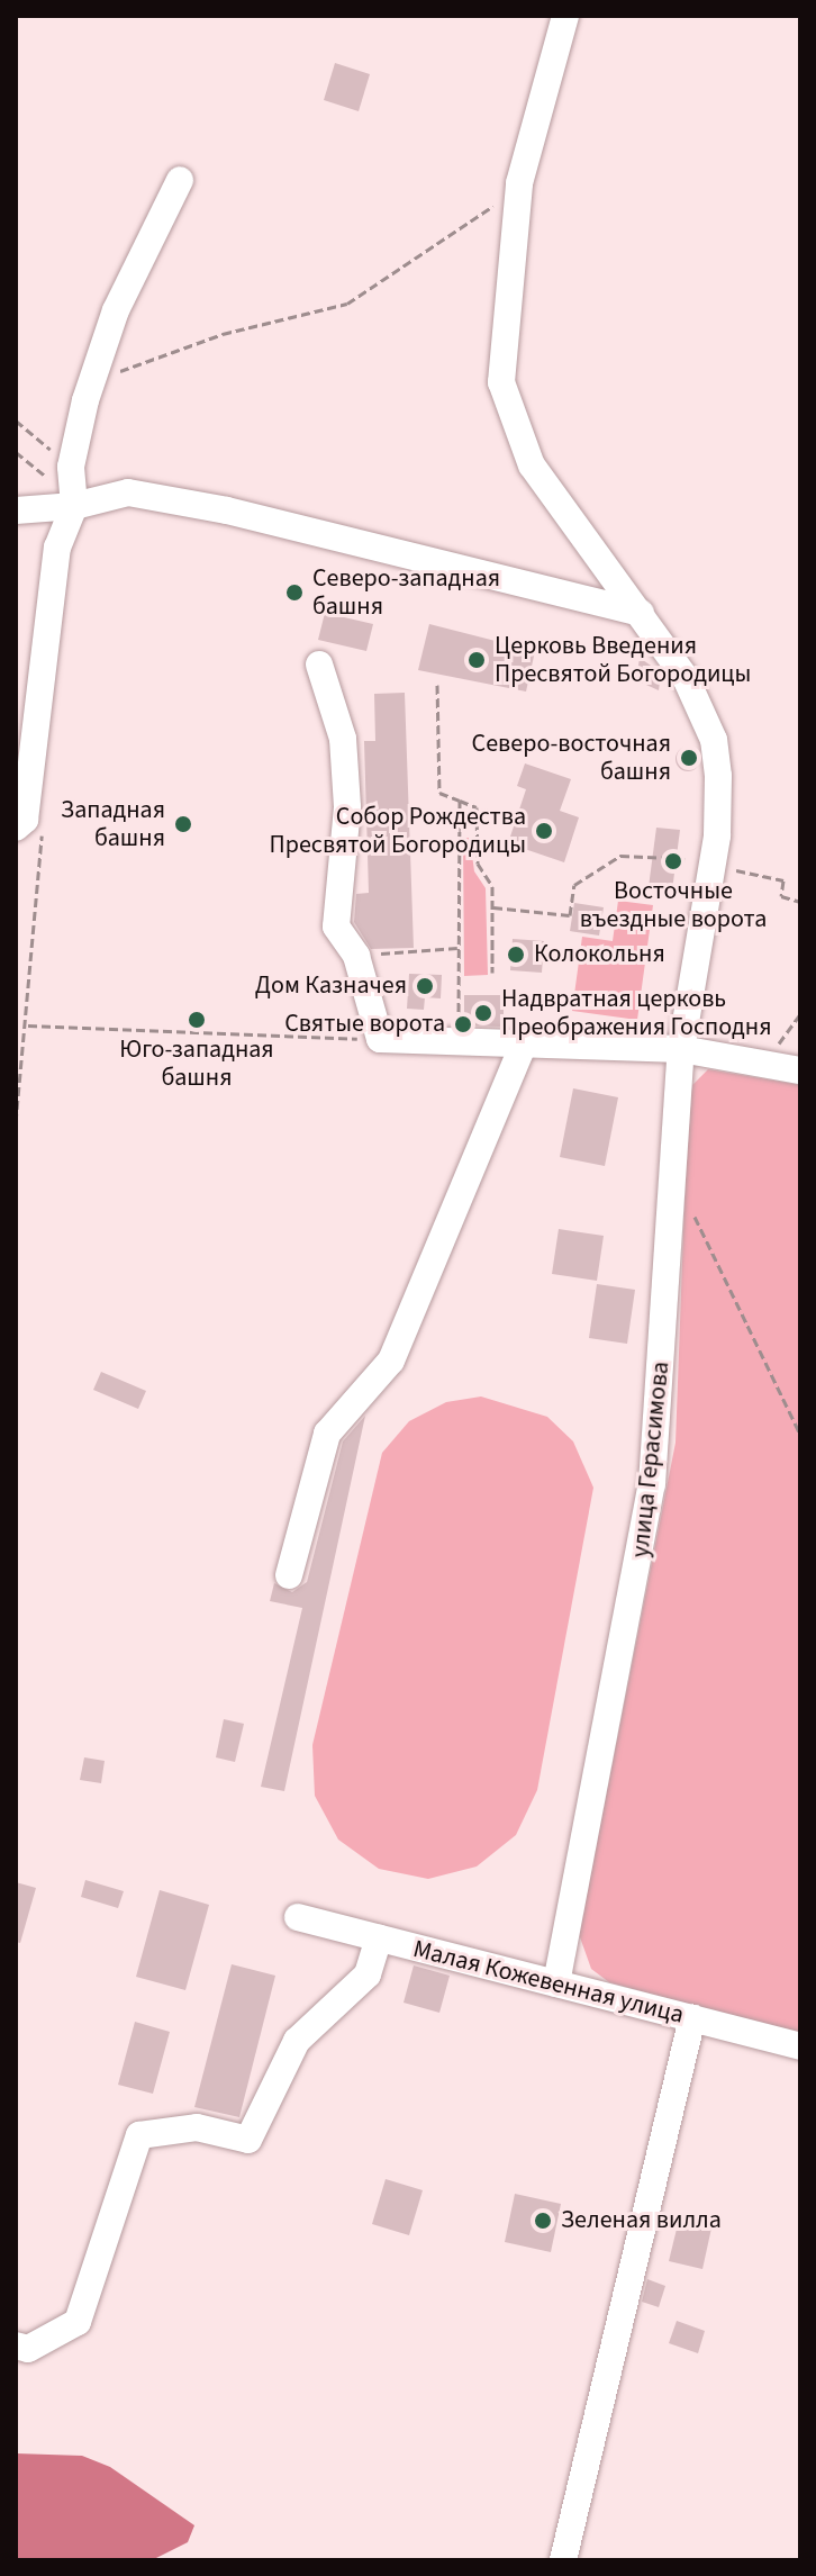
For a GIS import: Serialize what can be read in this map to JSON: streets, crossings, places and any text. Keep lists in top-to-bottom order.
{
  "streets": {
    "street": ["улица Герасимова", "Малая Кожевенная улица"]
  },
  "crossings": [
    ["улица Герасимова", "Малая Кожевенная улица"]
  ],
  "places": [
    "Северо-западная башня",
    "Церковь Введения Пресвятой Богородицы",
    "Северо-восточная башня",
    "Западная башня",
    "Собор Рождества Пресвятой Богородицы",
    "Восточные въездные ворота",
    "Колокольня",
    "Дом Казначея",
    "Надвратная церковь Преображения Господня",
    "Юго-западная башня",
    "Святые ворота",
    "Зеленая вилла"
  ]
}
